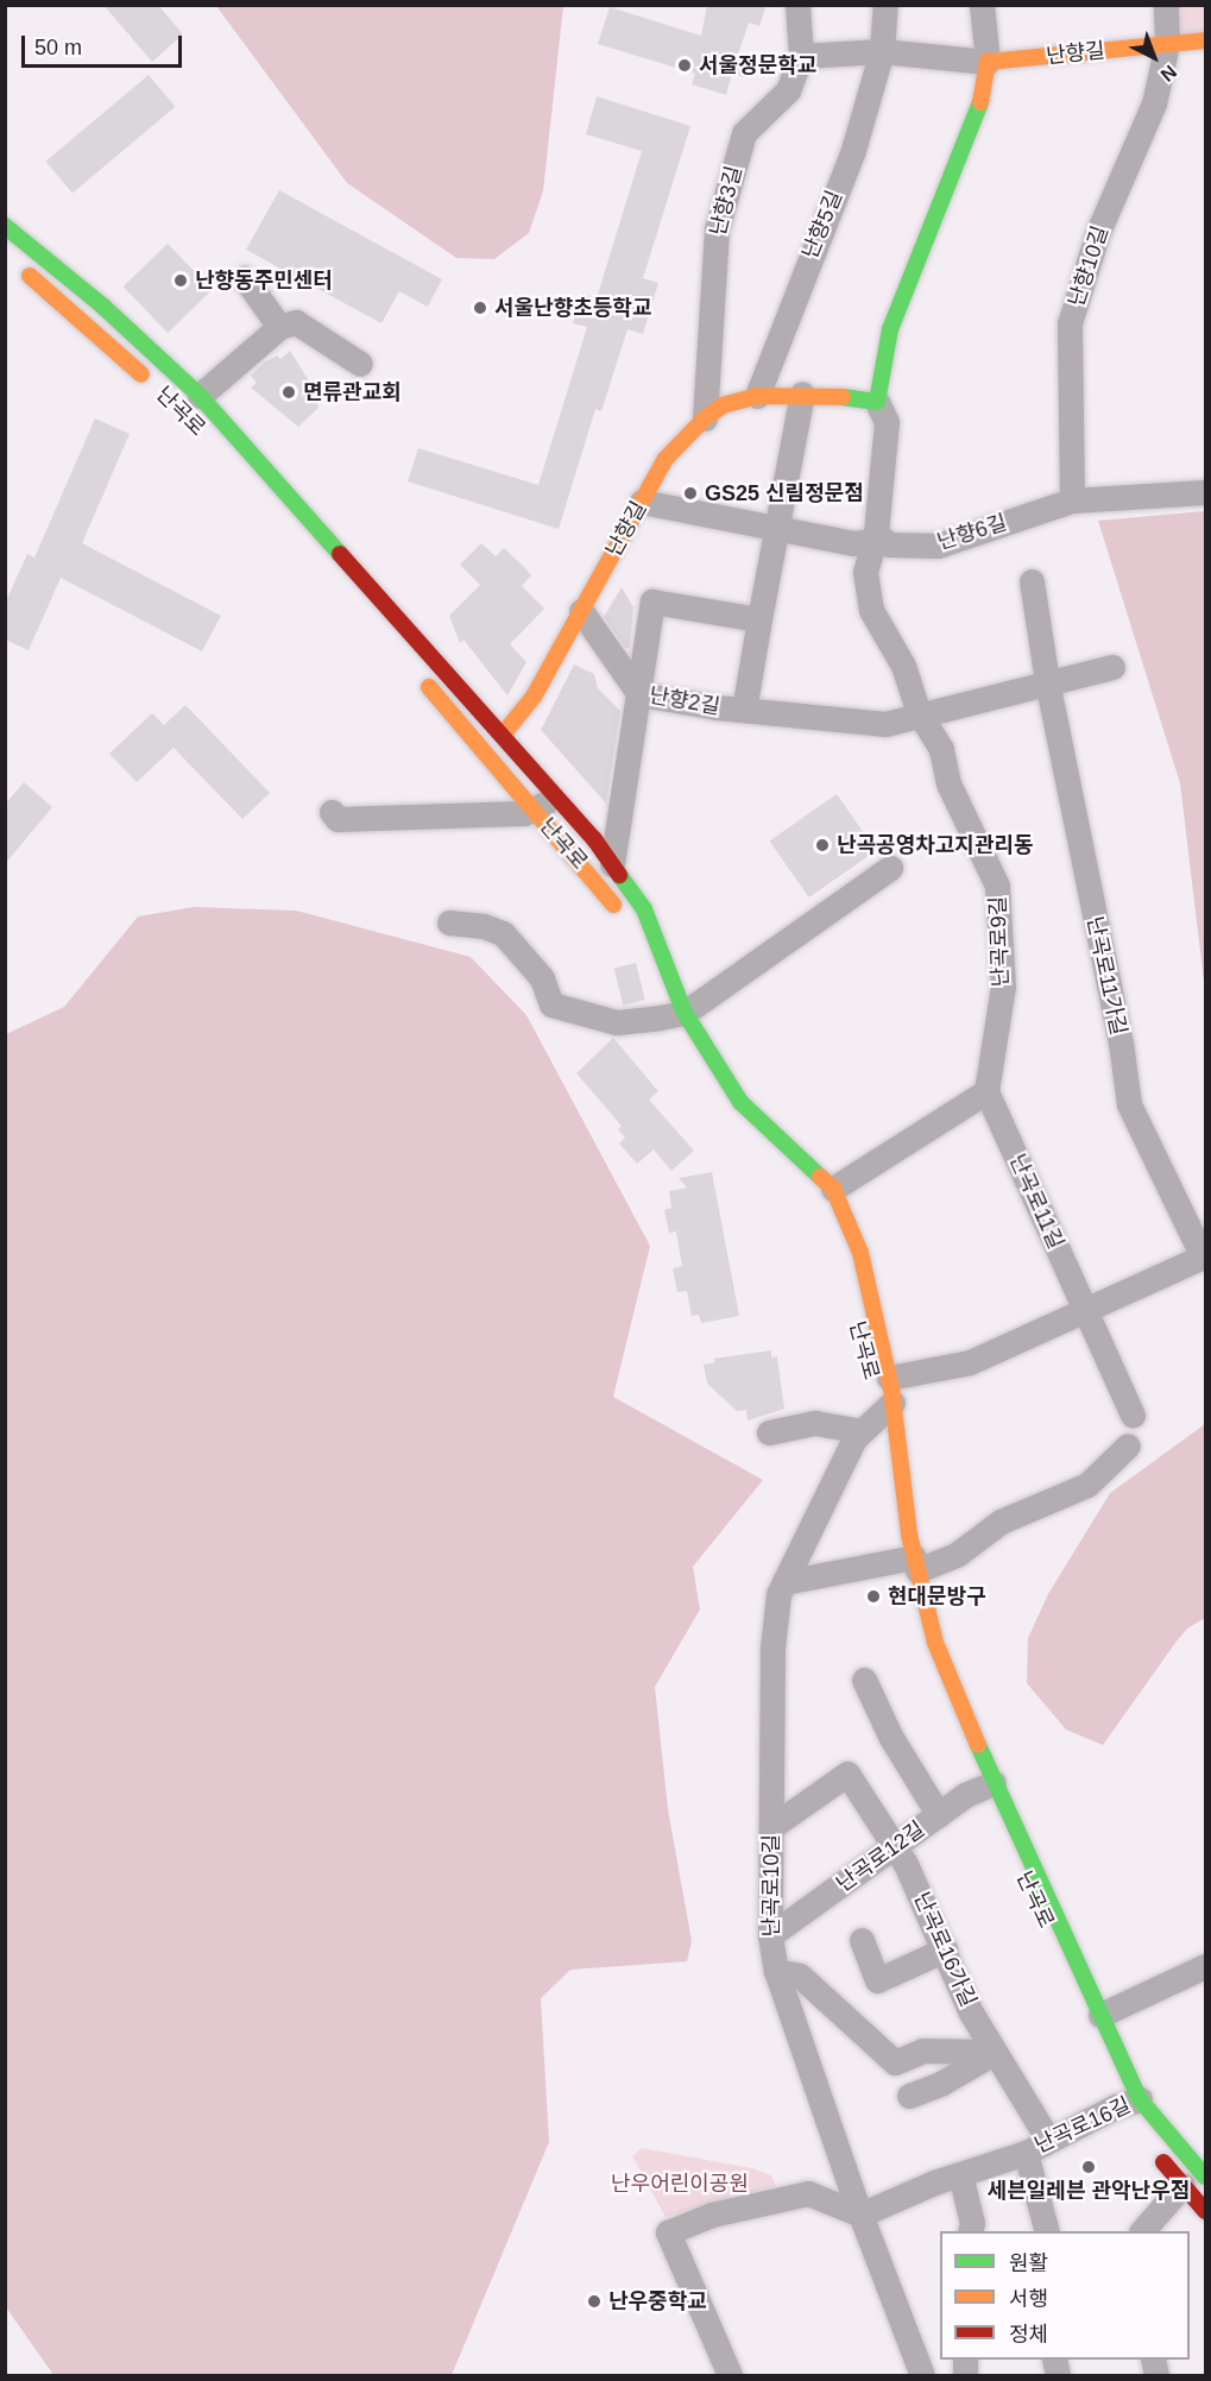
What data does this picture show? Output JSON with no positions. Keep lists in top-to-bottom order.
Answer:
{
  "streets": {
    "main road": ["난향길", "난곡로"],
    "street": [
      "난향3길",
      "난향5길",
      "난향10길",
      "난향6길",
      "난향2길",
      "난곡로9길",
      "난곡로11가길",
      "난곡로11길",
      "난곡로12길",
      "난곡로10길",
      "난곡로16가길",
      "난곡로16길"
    ]
  },
  "crossings": [
    ["난향길", "난향3길"],
    ["난향길", "난향5길"],
    ["난향길", "난향10길"],
    ["난향길", "난곡로"],
    ["난향길", "난향2길"],
    ["난향10길", "난향6길"],
    ["난곡로", "난곡로12길"],
    ["난곡로", "난곡로10길"],
    ["난곡로", "난곡로16길"],
    ["난향6길", "난곡로9길"],
    ["난향2길", "난곡로9길"],
    ["난곡로9길", "난곡로11길"],
    ["난곡로12길", "난곡로10길"],
    ["난곡로12길", "난곡로16가길"],
    ["난곡로10길", "난곡로16가길"],
    ["난곡로10길", "난곡로16길"],
    ["난곡로16가길", "난곡로16길"]
  ],
  "parks": ["난우어린이공원"],
  "places": [
    "서울정문학교",
    "난향동주민센터",
    "서울난향초등학교",
    "면류관교회",
    "GS25 신림정문점",
    "난곡공영차고지관리동",
    "현대문방구",
    "세븐일레븐 관악난우점",
    "난우중학교"
  ],
  "legend": ["원활", "서행", "정체"],
  "scale_bar": "50 m",
  "north": "bottom right"
}
